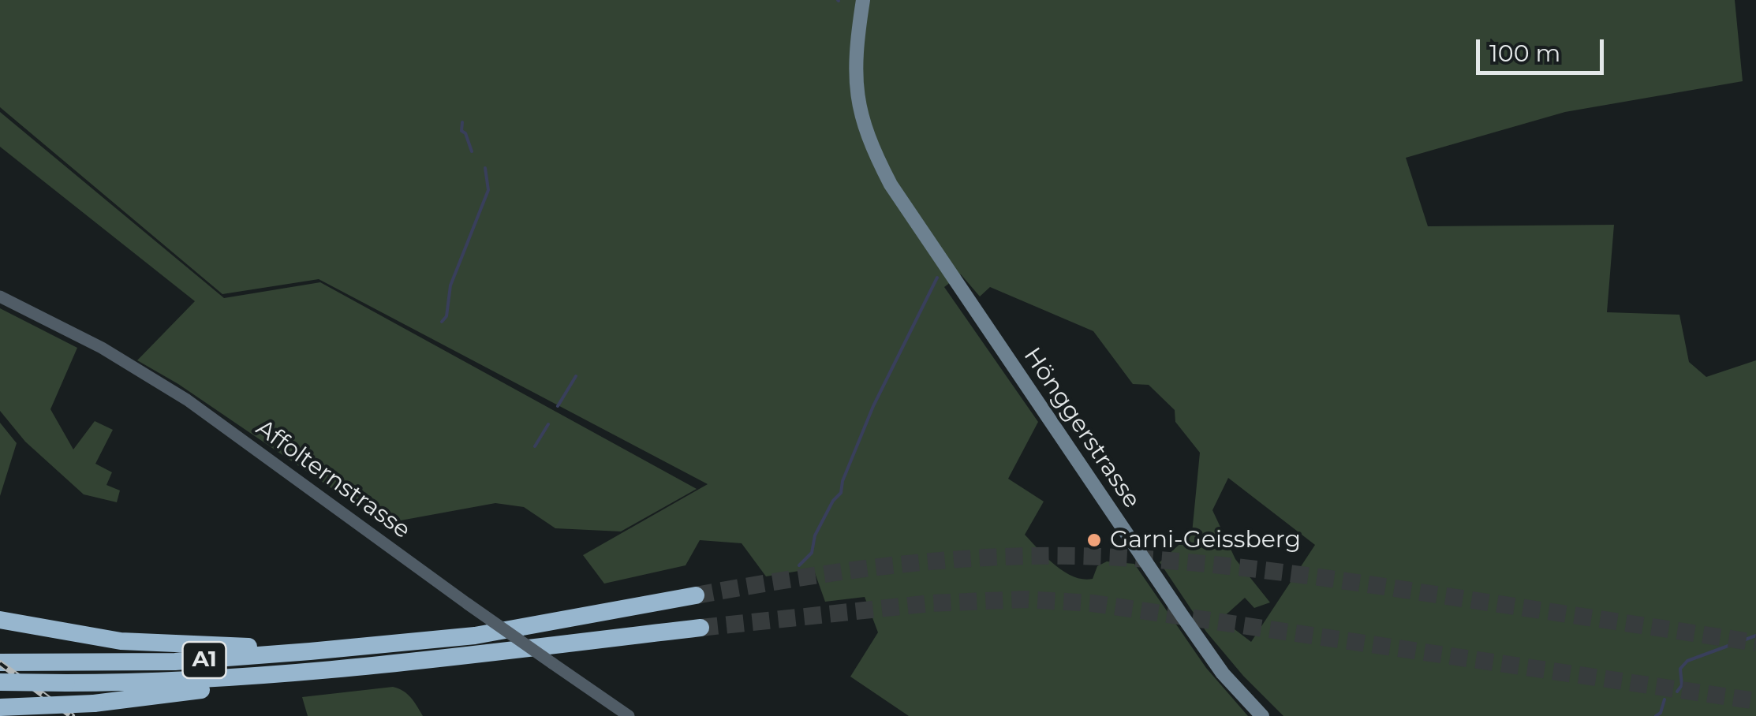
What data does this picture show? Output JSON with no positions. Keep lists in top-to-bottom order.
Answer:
{
  "streets": {
    "highway": ["A1"],
    "main road": ["Hönggerstrasse"],
    "street": ["Affolternstrasse"]
  },
  "places": ["Garni-Geissberg"],
  "scale_bar": "100 m"
}
